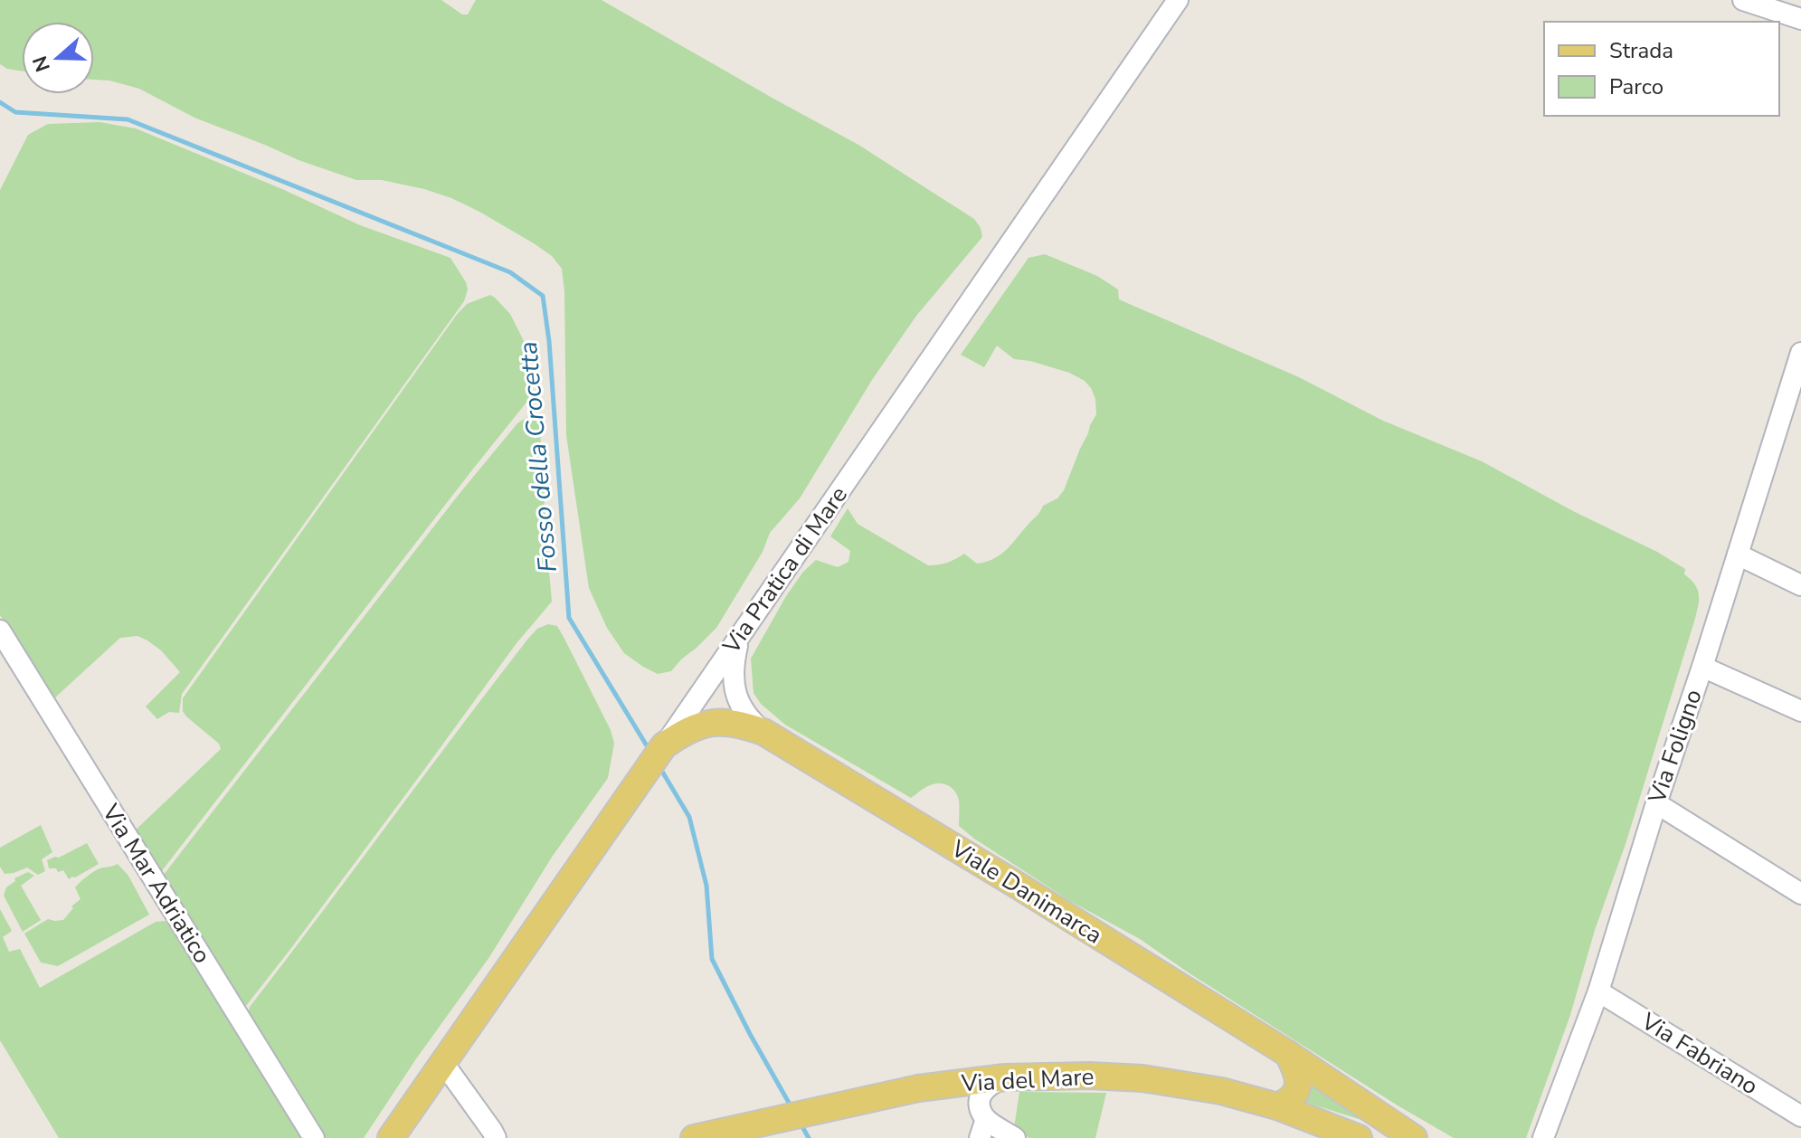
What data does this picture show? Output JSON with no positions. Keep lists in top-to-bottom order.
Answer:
{
  "streets": {
    "main road": ["Via Pratica di Mare", "Viale Danimarca", "Via del Mare"],
    "street": ["Via Foligno", "Via Mar Adriatico", "Via Fabriano"]
  },
  "crossings": [
    ["Via Pratica di Mare", "Viale Danimarca"],
    ["Via Foligno", "Via Fabriano"]
  ],
  "water": ["Fosso della Crocetta"],
  "legend": ["Strada", "Parco"],
  "north": "left"
}
